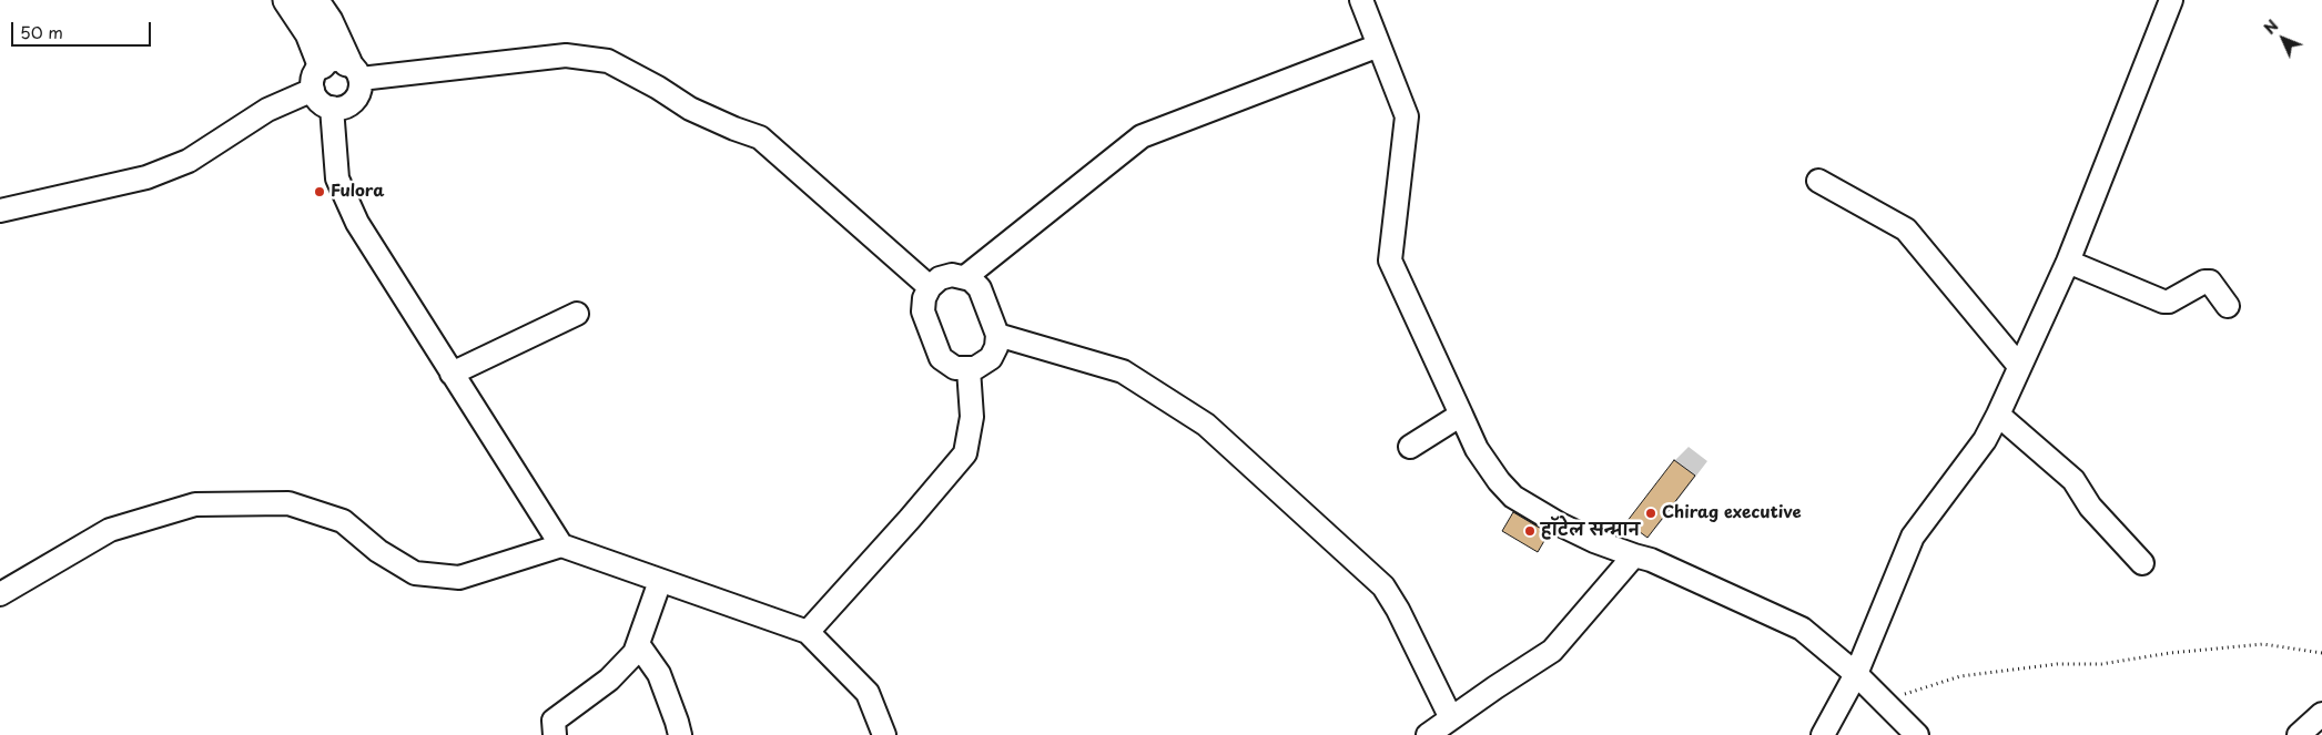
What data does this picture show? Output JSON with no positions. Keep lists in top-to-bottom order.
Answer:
{
  "places": ["Fulora", "Chirag executive", "हॉटेल सन्मान"],
  "scale_bar": "50 m",
  "north": "top left"
}
